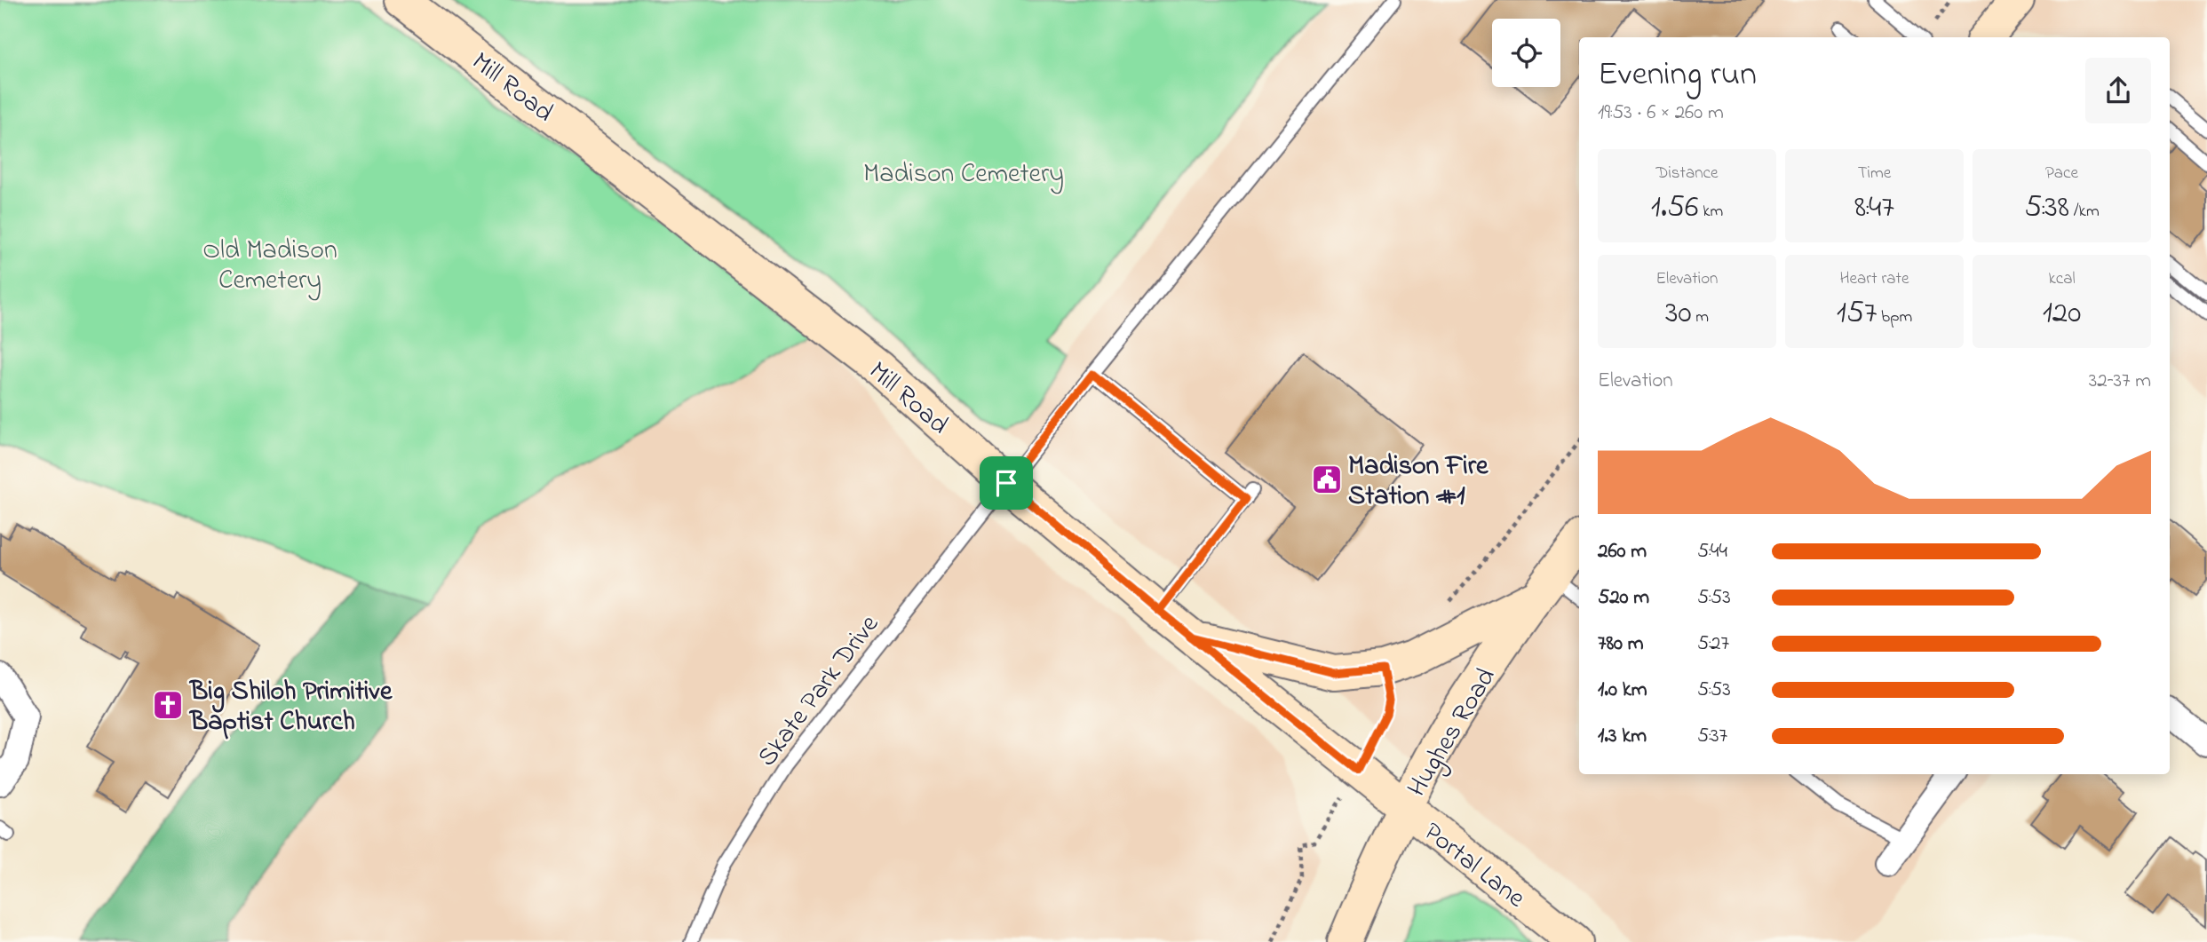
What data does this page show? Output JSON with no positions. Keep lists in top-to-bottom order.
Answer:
{
  "streets": {
    "street": ["Mill Road", "Hughes Road", "Portal Lane"],
    "lane": ["Skate Park Drive"]
  },
  "crossings": [
    ["Mill Road", "Skate Park Drive"],
    ["Mill Road", "Hughes Road"],
    ["Mill Road", "Portal Lane"],
    ["Hughes Road", "Portal Lane"]
  ],
  "parks": ["Madison Cemetery", "Old Madison Cemetery"],
  "places": {
    "public building": ["Madison Fire Station #1"],
    "church": ["Big Shiloh Primitive Baptist Church"]
  },
  "page": {
    "heading": ["Evening run", "19:53 · 6 × 260 m"],
    "stats": [
      ["Distance", "1.56 km"],
      ["Time", "8:47"],
      ["Pace", "5:38 /km"],
      ["Elevation", "30 m"],
      ["Heart rate", "157 bpm"],
      ["kcal", "120"]
    ],
    "chart": ["Elevation", "32–37 m"],
    "list": [
      {
        "name": "260 m",
        "note": "5:44"
      },
      {
        "name": "520 m",
        "note": "5:53"
      },
      {
        "name": "780 m",
        "note": "5:27"
      },
      {
        "name": "1.0 km",
        "note": "5:53"
      },
      {
        "name": "1.3 km",
        "note": "5:37"
      }
    ]
  }
}
